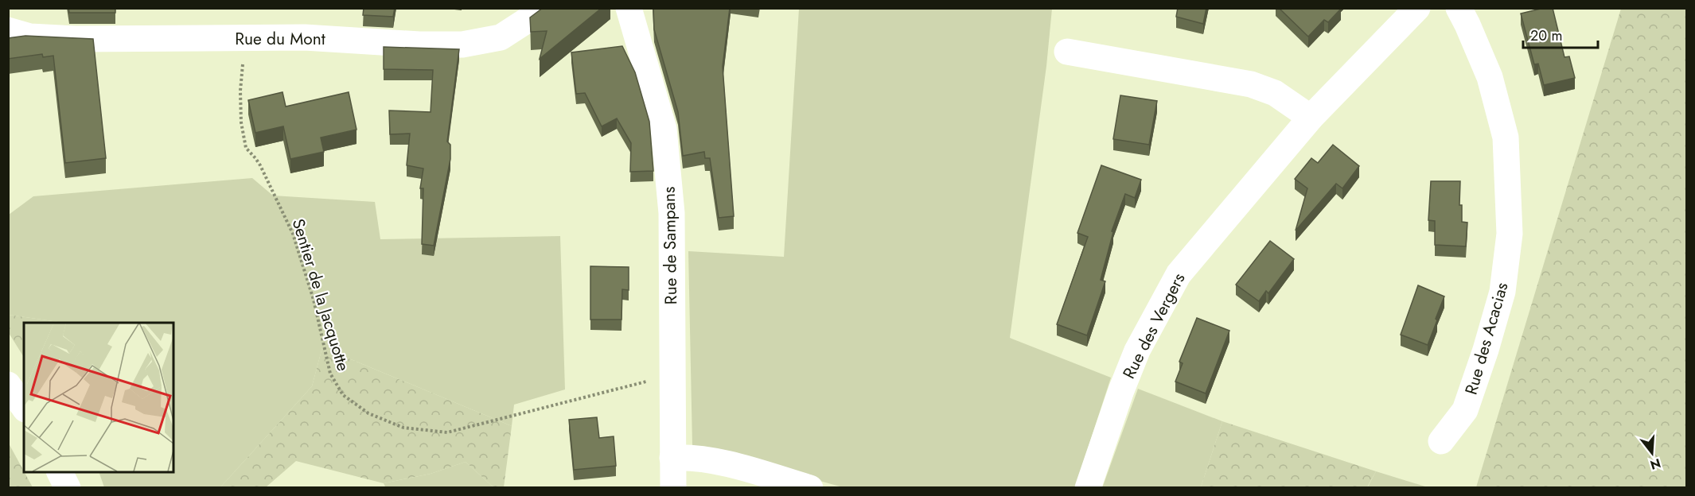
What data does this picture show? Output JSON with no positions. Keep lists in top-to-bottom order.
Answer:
{
  "streets": {
    "street": [
      "Rue du Mont",
      "Rue de Sampans",
      "Rue des Vergers",
      "Rue des Acacias"
    ],
    "path": ["Sentier de la Jacquotte"]
  },
  "crossings": [
    ["Rue du Mont", "Sentier de la Jacquotte"],
    ["Rue de Sampans", "Sentier de la Jacquotte"]
  ],
  "scale_bar": "20 m",
  "north": "bottom"
}
